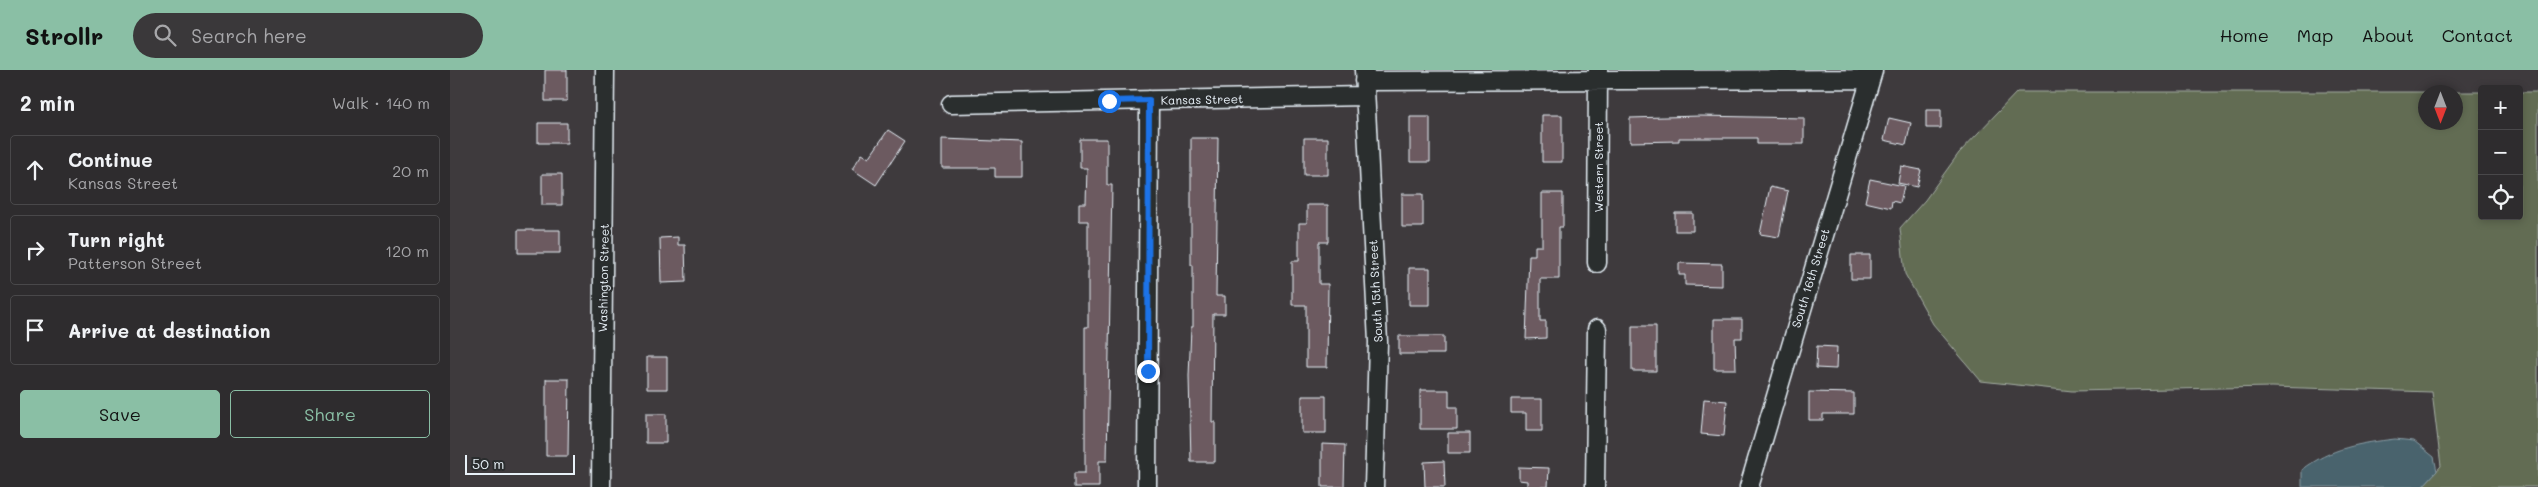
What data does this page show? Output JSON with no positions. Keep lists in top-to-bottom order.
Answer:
{
  "streets": {
    "street": [
      "Kansas Street",
      "Western Street",
      "Washington Street",
      "South 16th Street",
      "South 15th Street"
    ]
  },
  "crossings": [
    ["Kansas Street", "Western Street"],
    ["Kansas Street", "South 16th Street"],
    ["Kansas Street", "South 15th Street"]
  ],
  "scale_bar": "50 m",
  "north": "bottom",
  "page": {
    "header": "Strollr",
    "search": "Search here",
    "nav": [
      "Home",
      "Map",
      "About",
      "Contact"
    ],
    "heading": ["2 min", "Walk · 140 m"],
    "map_buttons": ["+", "−"],
    "list": [
      ["Continue", "Kansas Street", "20 m"],
      ["Turn right", "Patterson Street", "120 m"],
      "Arrive at destination"
    ],
    "buttons": ["Save", "Share"],
    "scale": "50 m"
  }
}
